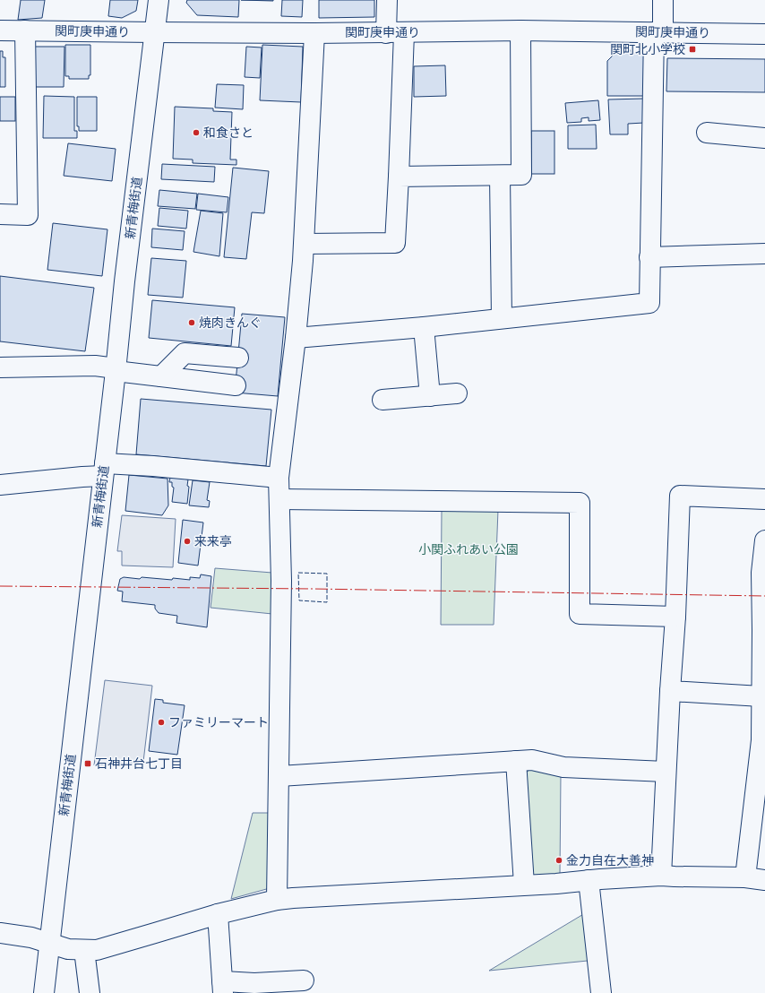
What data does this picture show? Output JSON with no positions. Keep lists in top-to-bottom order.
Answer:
{
  "streets": {
    "street": ["関町庚申通り", "新青梅街道"]
  },
  "crossings": [
    ["関町庚申通り", "新青梅街道"]
  ],
  "parks": ["小関ふれあい公園"],
  "places": {
    "transit": ["関町北小学校", "石神井台七丁目"],
    "other": [
      "和食さと",
      "焼肉きんぐ",
      "来来亭",
      "ファミリーマート",
      "金力自在大善神"
    ]
  }
}
